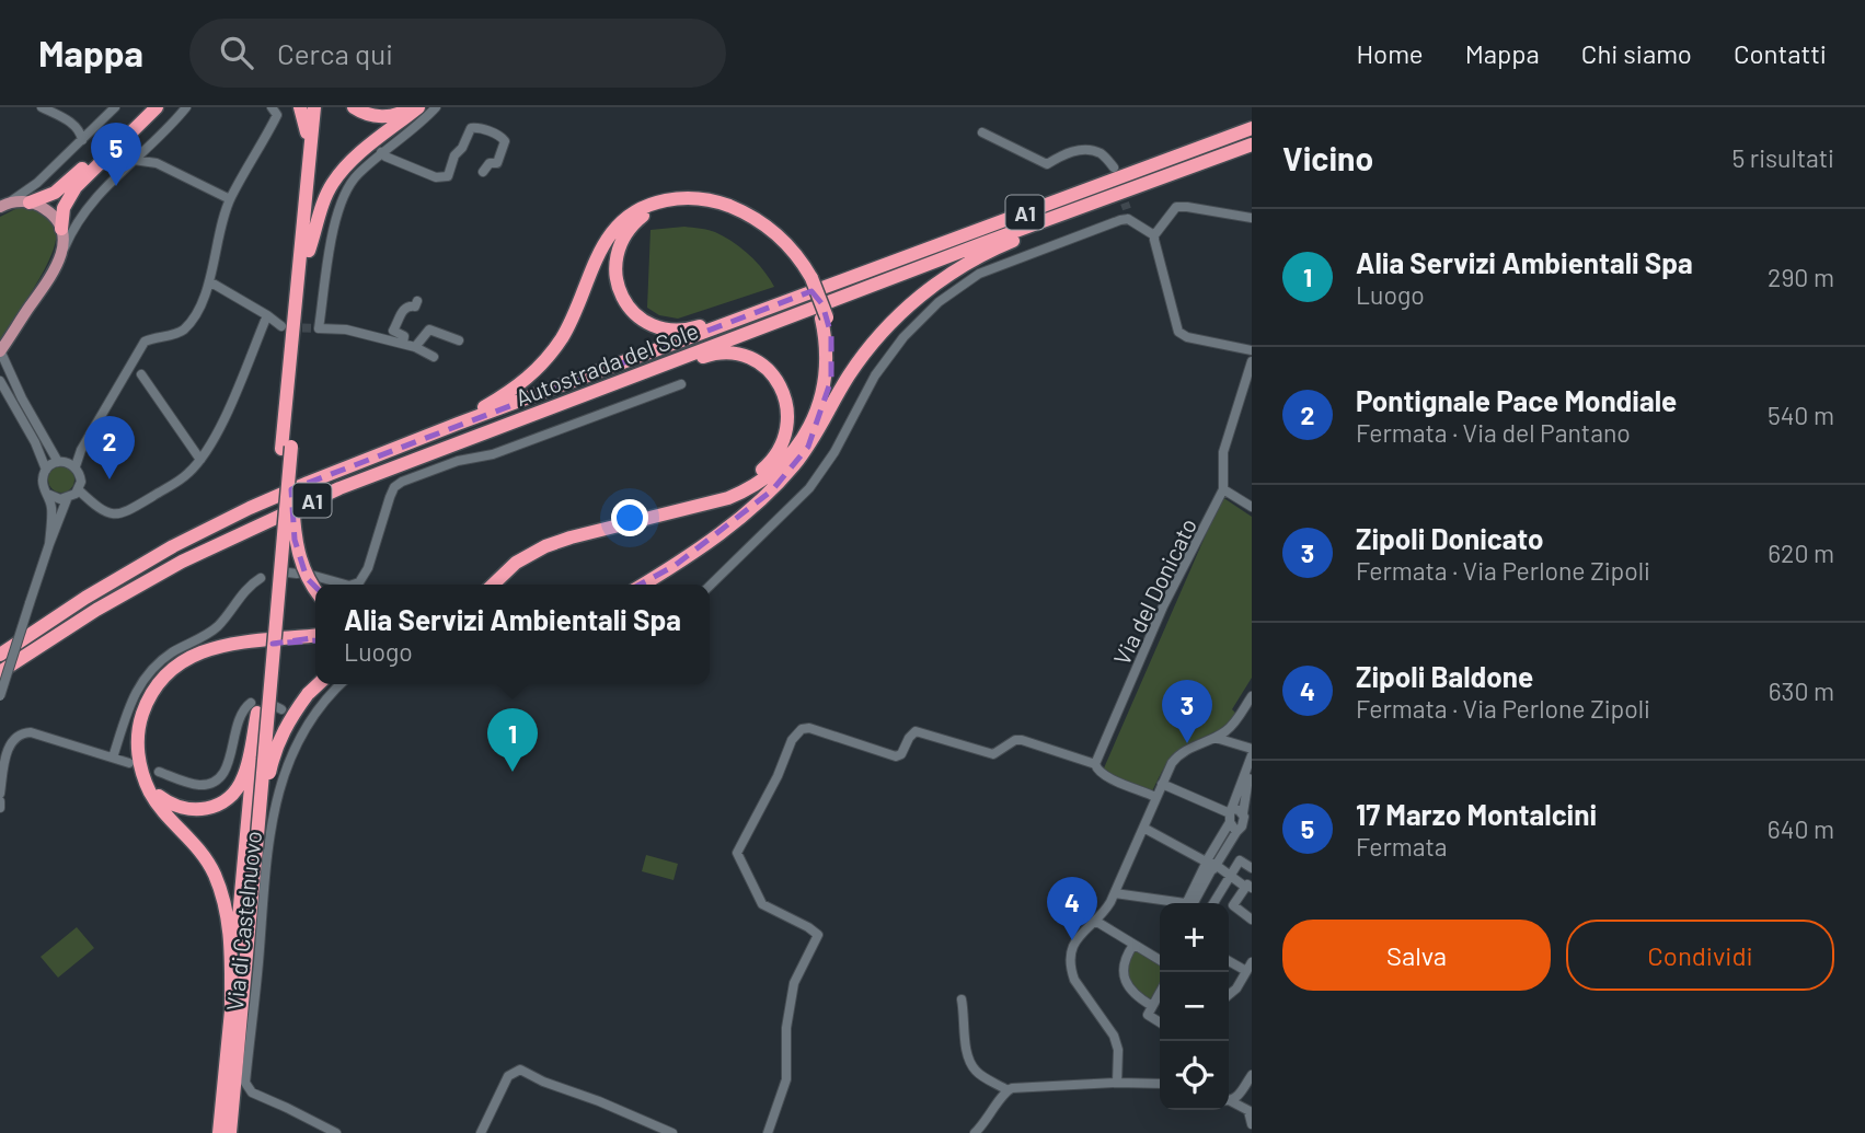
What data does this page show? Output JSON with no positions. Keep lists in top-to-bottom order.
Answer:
{
  "streets": {
    "highway": ["A1", "Autostrada del Sole"],
    "street": ["Via del Donicato", "Via di Castelnuovo"]
  },
  "page": {
    "header": "Mappa",
    "search": "Cerca qui",
    "nav": [
      "Home",
      "Mappa",
      "Chi siamo",
      "Contatti"
    ],
    "heading": ["Vicino", "5 risultati"],
    "pins": [
      "5",
      "2",
      "3",
      "1",
      "4"
    ],
    "list": [
      {
        "mark": "1",
        "name": "Alia Servizi Ambientali Spa",
        "note": "Luogo",
        "value": "290 m"
      },
      {
        "mark": "2",
        "name": "Pontignale Pace Mondiale",
        "note": "Fermata · Via del Pantano",
        "value": "540 m"
      },
      {
        "mark": "3",
        "name": "Zipoli Donicato",
        "note": "Fermata · Via Perlone Zipoli",
        "value": "620 m"
      },
      {
        "mark": "4",
        "name": "Zipoli Baldone",
        "note": "Fermata · Via Perlone Zipoli",
        "value": "630 m"
      },
      {
        "mark": "5",
        "name": "17 Marzo Montalcini",
        "note": "Fermata",
        "value": "640 m"
      }
    ],
    "popup": ["Alia Servizi Ambientali Spa", "Luogo"],
    "buttons": ["Salva", "Condividi"],
    "map_buttons": ["+", "−"]
  }
}
